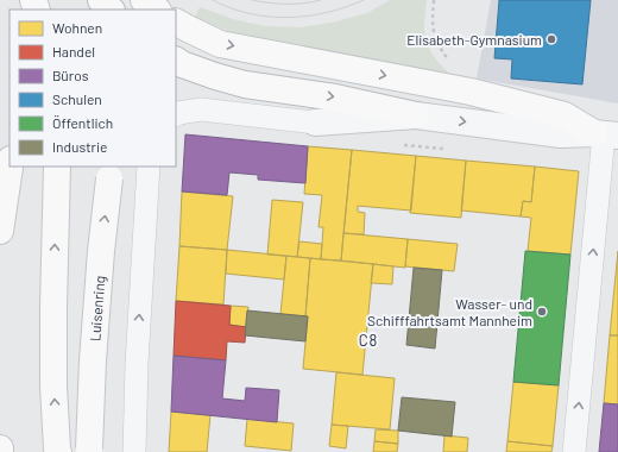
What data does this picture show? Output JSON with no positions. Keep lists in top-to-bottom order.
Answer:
{
  "streets": {
    "main road": ["Luisenring"]
  },
  "districts": ["C8"],
  "places": ["Elisabeth-Gymnasium", "Wasser- und Schifffahrtsamt Mannheim"],
  "legend": [
    "Wohnen",
    "Handel",
    "Büros",
    "Schulen",
    "Öffentlich",
    "Industrie"
  ]
}
